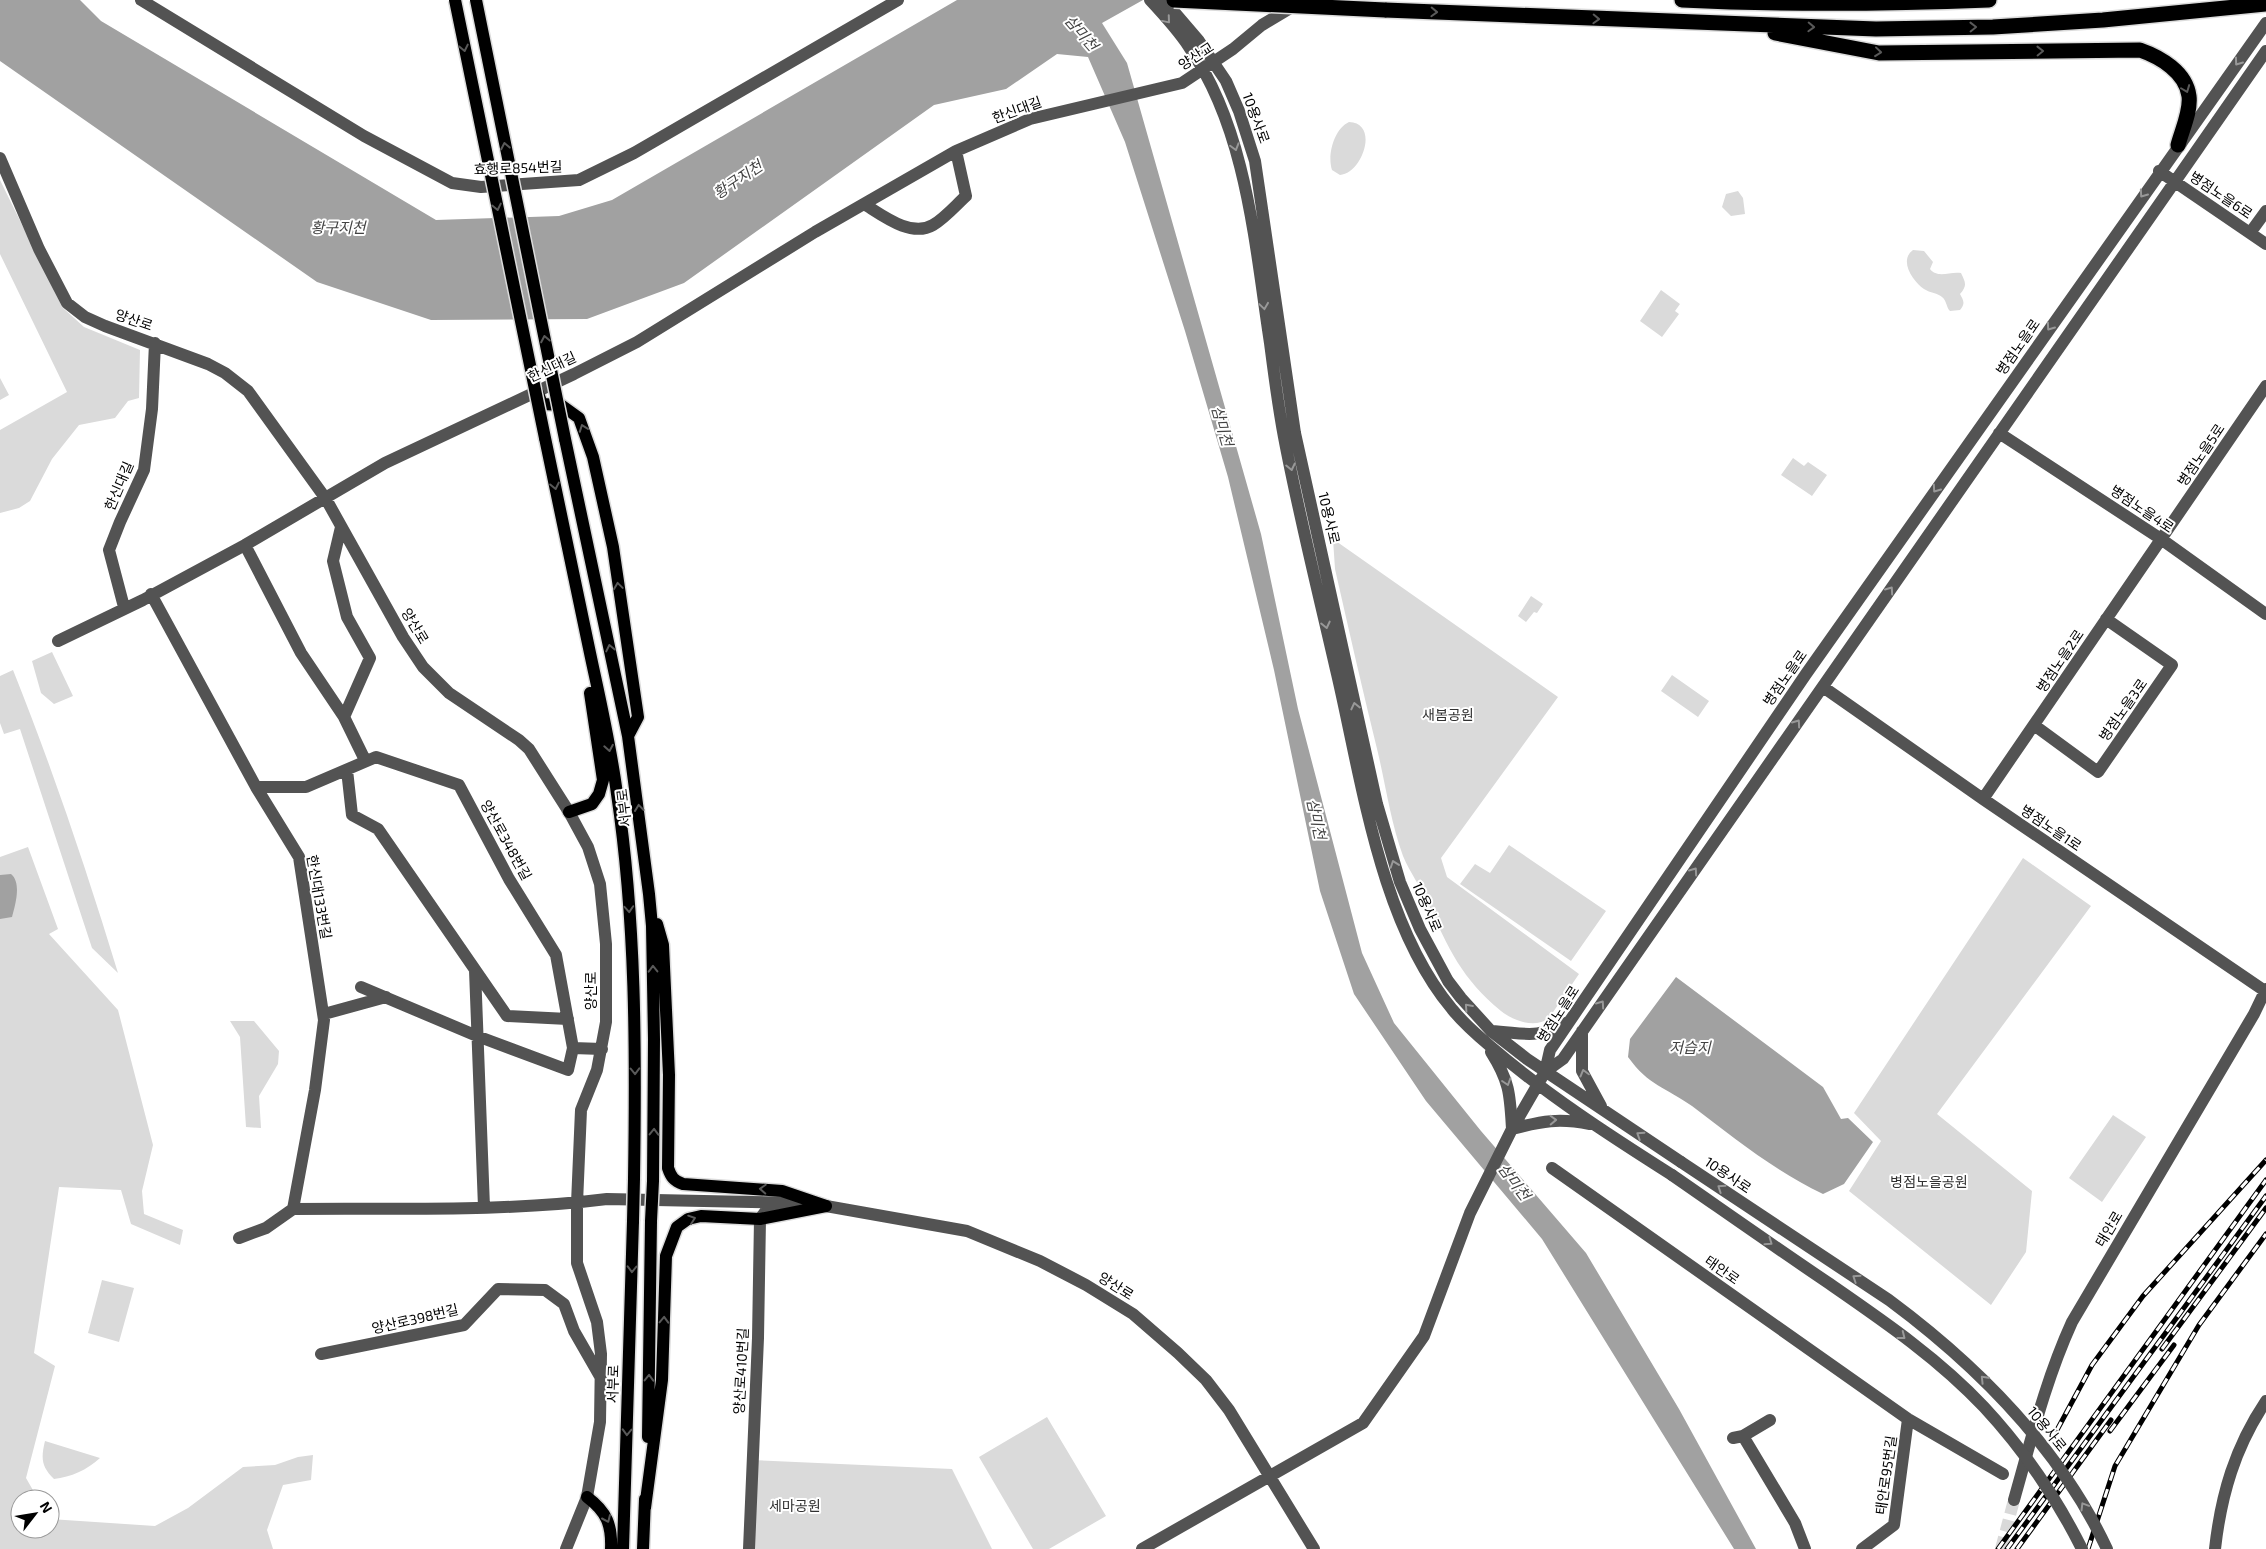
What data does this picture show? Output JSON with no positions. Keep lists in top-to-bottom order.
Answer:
{
  "streets": {
    "main road": ["서부로"],
    "street": [
      "양산교",
      "한신대길",
      "10용사로",
      "효행로854번길",
      "병점노을6로",
      "양산로",
      "병점노을로",
      "병점노을5로",
      "병점노을4로",
      "병점노을2로",
      "병점노을3로",
      "병점노을1로",
      "양산로348번길",
      "한신대133번길",
      "태안로",
      "양산로398번길",
      "양산로410번길",
      "태안로95번길"
    ]
  },
  "crossings": [
    ["양산교", "한신대길"],
    ["양산교", "10용사로"],
    ["한신대길", "양산로"],
    ["한신대길", "한신대133번길"],
    ["10용사로", "병점노을로"],
    ["병점노을6로", "병점노을로"],
    ["병점노을로", "병점노을4로"],
    ["병점노을로", "병점노을1로"],
    ["병점노을5로", "병점노을4로"],
    ["병점노을5로", "병점노을2로"],
    ["병점노을4로", "병점노을2로"],
    ["병점노을2로", "병점노을3로"],
    ["병점노을2로", "병점노을1로"],
    ["병점노을1로", "태안로"],
    ["태안로", "태안로95번길"]
  ],
  "water": ["삼미천", "황구지천", "저습지"],
  "parks": ["새봄공원", "병점노을공원", "세마공원"],
  "north": "top right"
}
